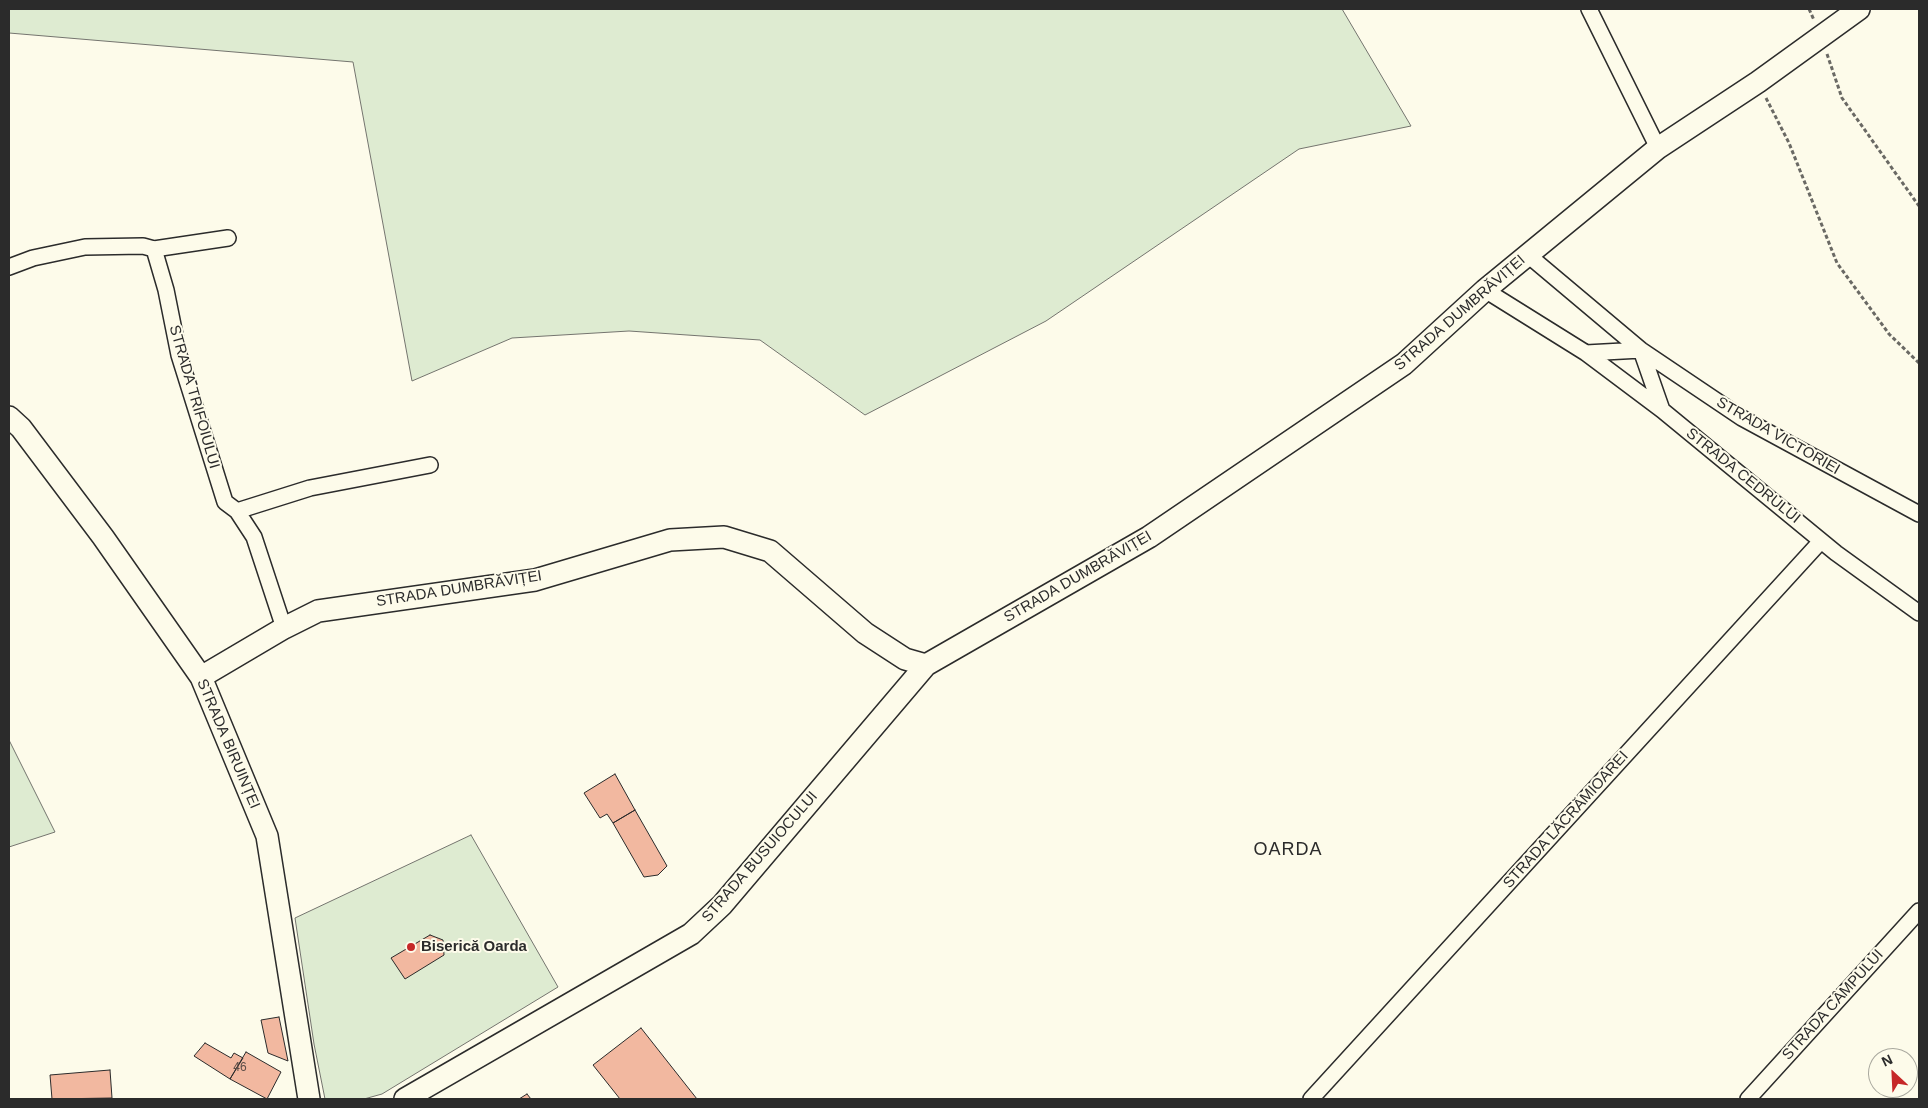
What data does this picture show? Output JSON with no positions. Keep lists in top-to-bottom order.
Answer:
{
  "streets": {
    "main road": ["STRADA DUMBRĂVIȚEI", "STRADA BIRUINȚEI", "STRADA BUSUIOCULUI"],
    "street": [
      "STRADA TRIFOIULUI",
      "STRADA VICTORIEI",
      "STRADA CEDRULUI",
      "STRADA LĂCRĂMIOAREI",
      "STRADA CÂMPULUI"
    ]
  },
  "crossings": [
    ["STRADA DUMBRĂVIȚEI", "STRADA TRIFOIULUI"],
    ["STRADA DUMBRĂVIȚEI", "STRADA VICTORIEI"],
    ["STRADA DUMBRĂVIȚEI", "STRADA CEDRULUI"],
    ["STRADA DUMBRĂVIȚEI", "STRADA BIRUINȚEI"],
    ["STRADA DUMBRĂVIȚEI", "STRADA BUSUIOCULUI"],
    ["STRADA CEDRULUI", "STRADA LĂCRĂMIOAREI"]
  ],
  "districts": ["OARDA"],
  "places": ["Biserică Oarda"],
  "house_numbers": ["46"],
  "north": "top left"
}
